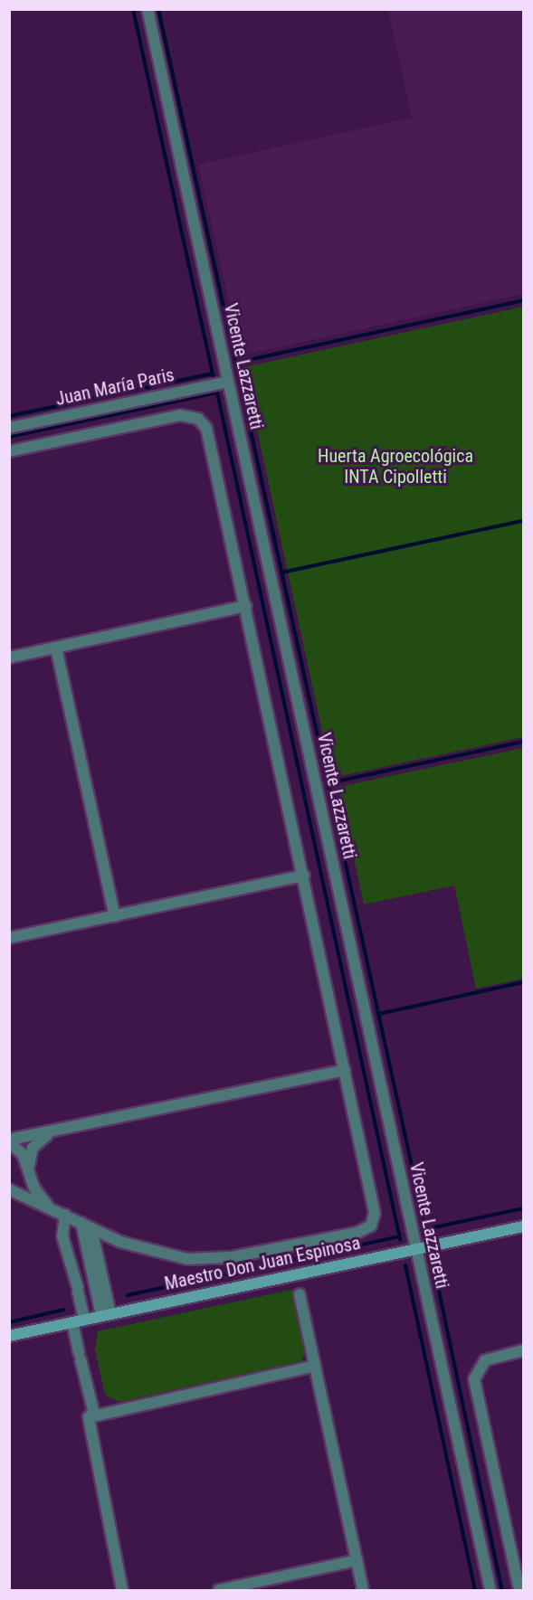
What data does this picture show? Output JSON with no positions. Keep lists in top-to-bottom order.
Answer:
{
  "streets": {
    "main road": ["Maestro Don Juan Espinosa"],
    "street": ["Vicente Lazzaretti", "Juan María Paris"]
  },
  "crossings": [
    ["Vicente Lazzaretti", "Juan María Paris"],
    ["Vicente Lazzaretti", "Maestro Don Juan Espinosa"]
  ],
  "parks": ["Huerta Agroecológica INTA Cipolletti"]
}
